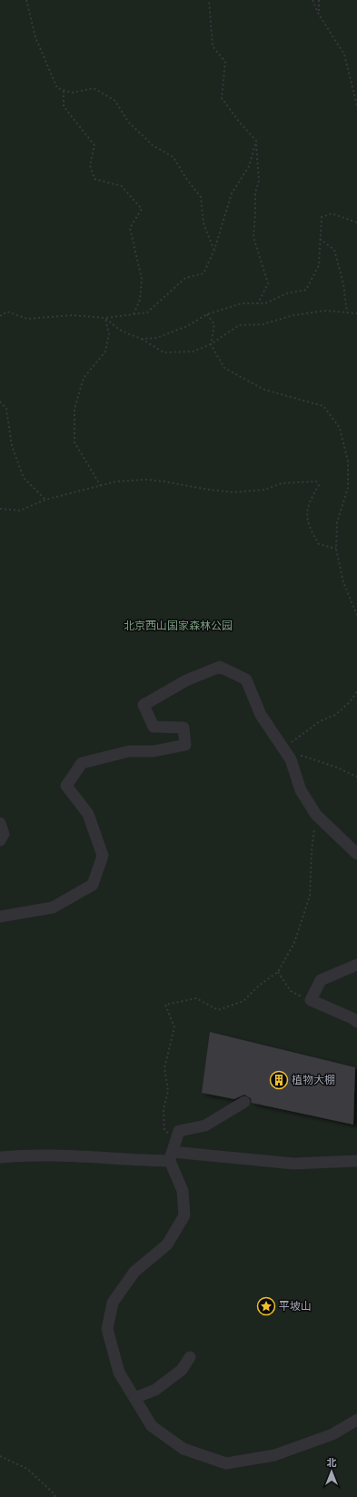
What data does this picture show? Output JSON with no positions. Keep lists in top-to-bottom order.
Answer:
{
  "parks": ["北京西山国家森林公园"],
  "places": {
    "building": ["植物大棚"],
    "place": ["平坡山"]
  },
  "north": "top"
}
